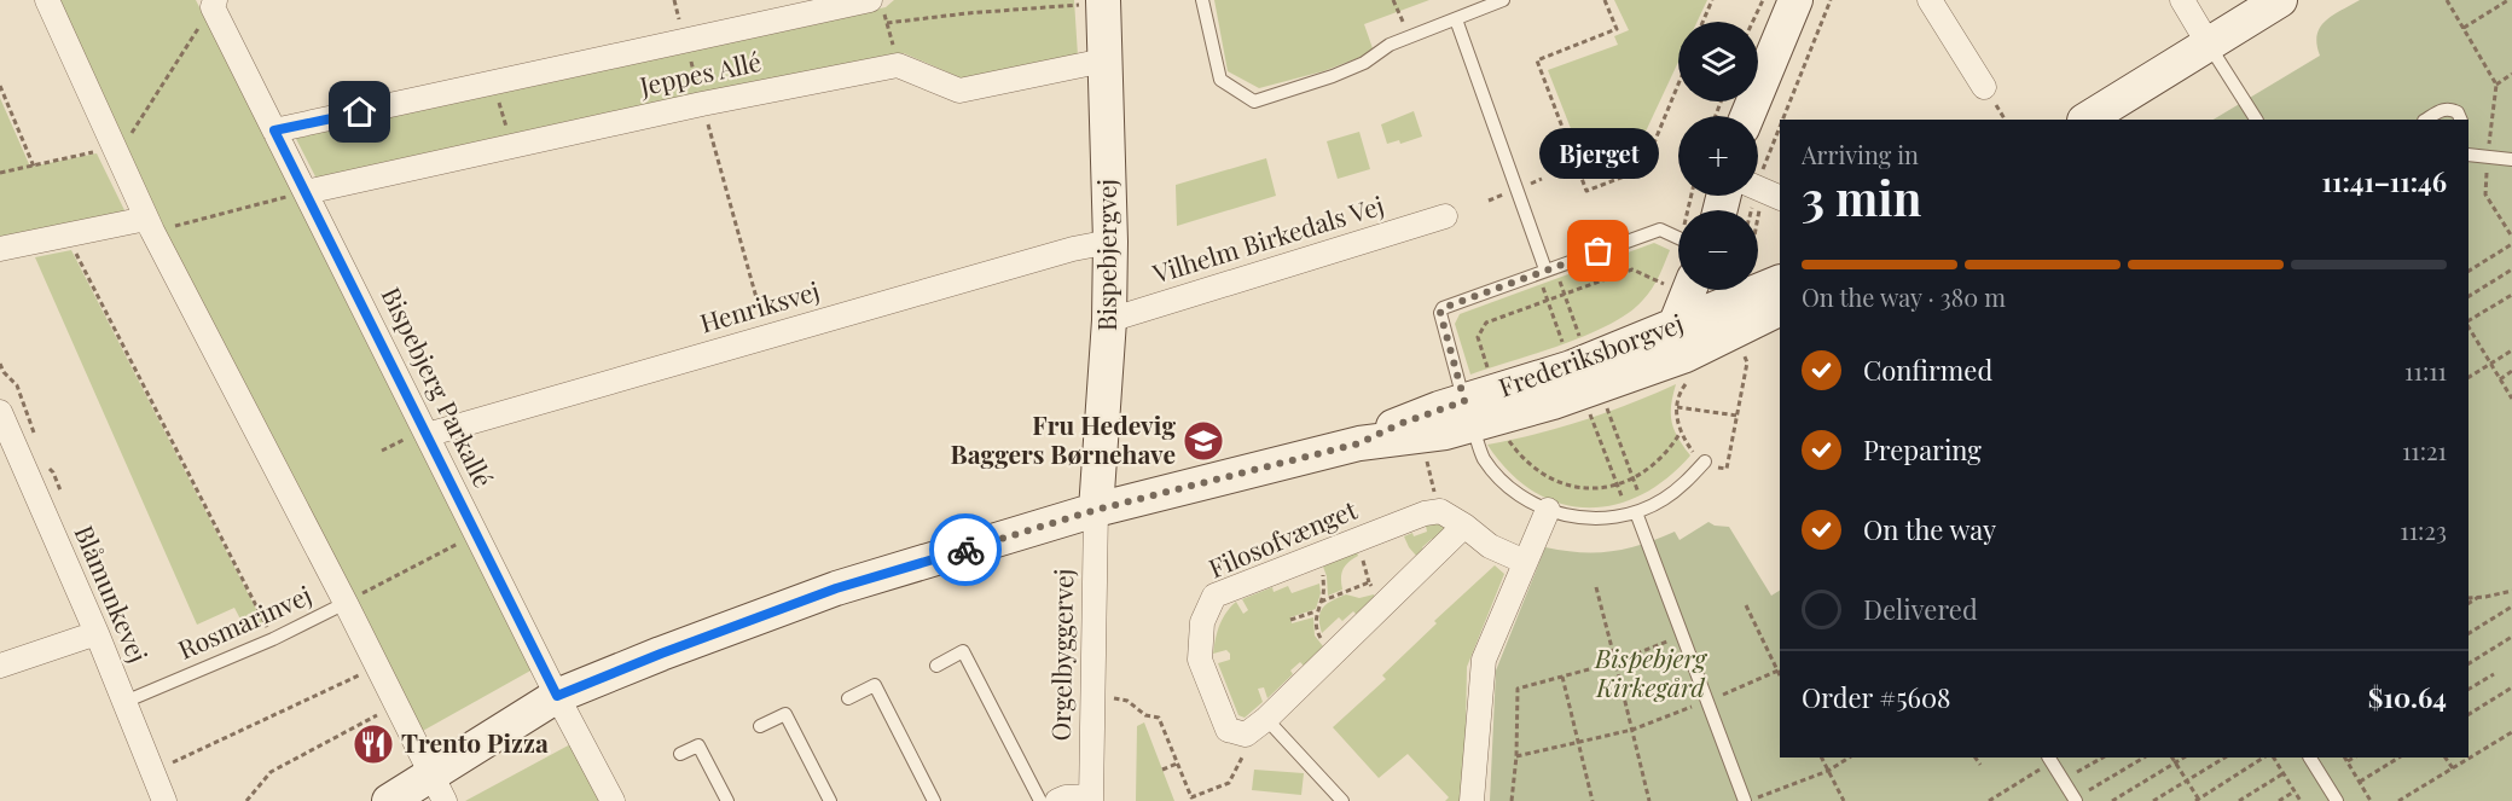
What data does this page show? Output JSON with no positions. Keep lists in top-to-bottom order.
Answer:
{
  "streets": {
    "street": [
      "Jeppes Allé",
      "Vilhelm Birkedals Vej",
      "Bispebjergvej",
      "Henriksvej",
      "Frederiksborgvej",
      "Bispebjerg Parkallé",
      "Filosofvænget",
      "Blåmunkevej",
      "Orgelbyggervej"
    ],
    "lane": ["Rosmarinvej"]
  },
  "crossings": [
    ["Jeppes Allé", "Bispebjerg Parkallé"],
    ["Vilhelm Birkedals Vej", "Bispebjergvej"],
    ["Bispebjergvej", "Henriksvej"],
    ["Bispebjergvej", "Frederiksborgvej"],
    ["Bispebjergvej", "Orgelbyggervej"],
    ["Henriksvej", "Bispebjerg Parkallé"],
    ["Frederiksborgvej", "Bispebjerg Parkallé"],
    ["Frederiksborgvej", "Orgelbyggervej"],
    ["Blåmunkevej", "Rosmarinvej"]
  ],
  "parks": ["Bispebjerg Kirkegård"],
  "places": {
    "other": ["Bjerget"],
    "school or university": ["Fru Hedevig Baggers Børnehave"],
    "restaurant": ["Trento Pizza"]
  },
  "page": {
    "map_buttons": ["+", "−"],
    "heading": ["3 min", "Arriving in", "11:41–11:46"],
    "panel": ["Order #5608", "$10.64"],
    "bubble": "Bjerget",
    "bar": "On the way · 380 m",
    "list": [
      ["Confirmed", "11:11"],
      ["Preparing", "11:21"],
      ["On the way", "11:23"],
      "Delivered"
    ]
  }
}
